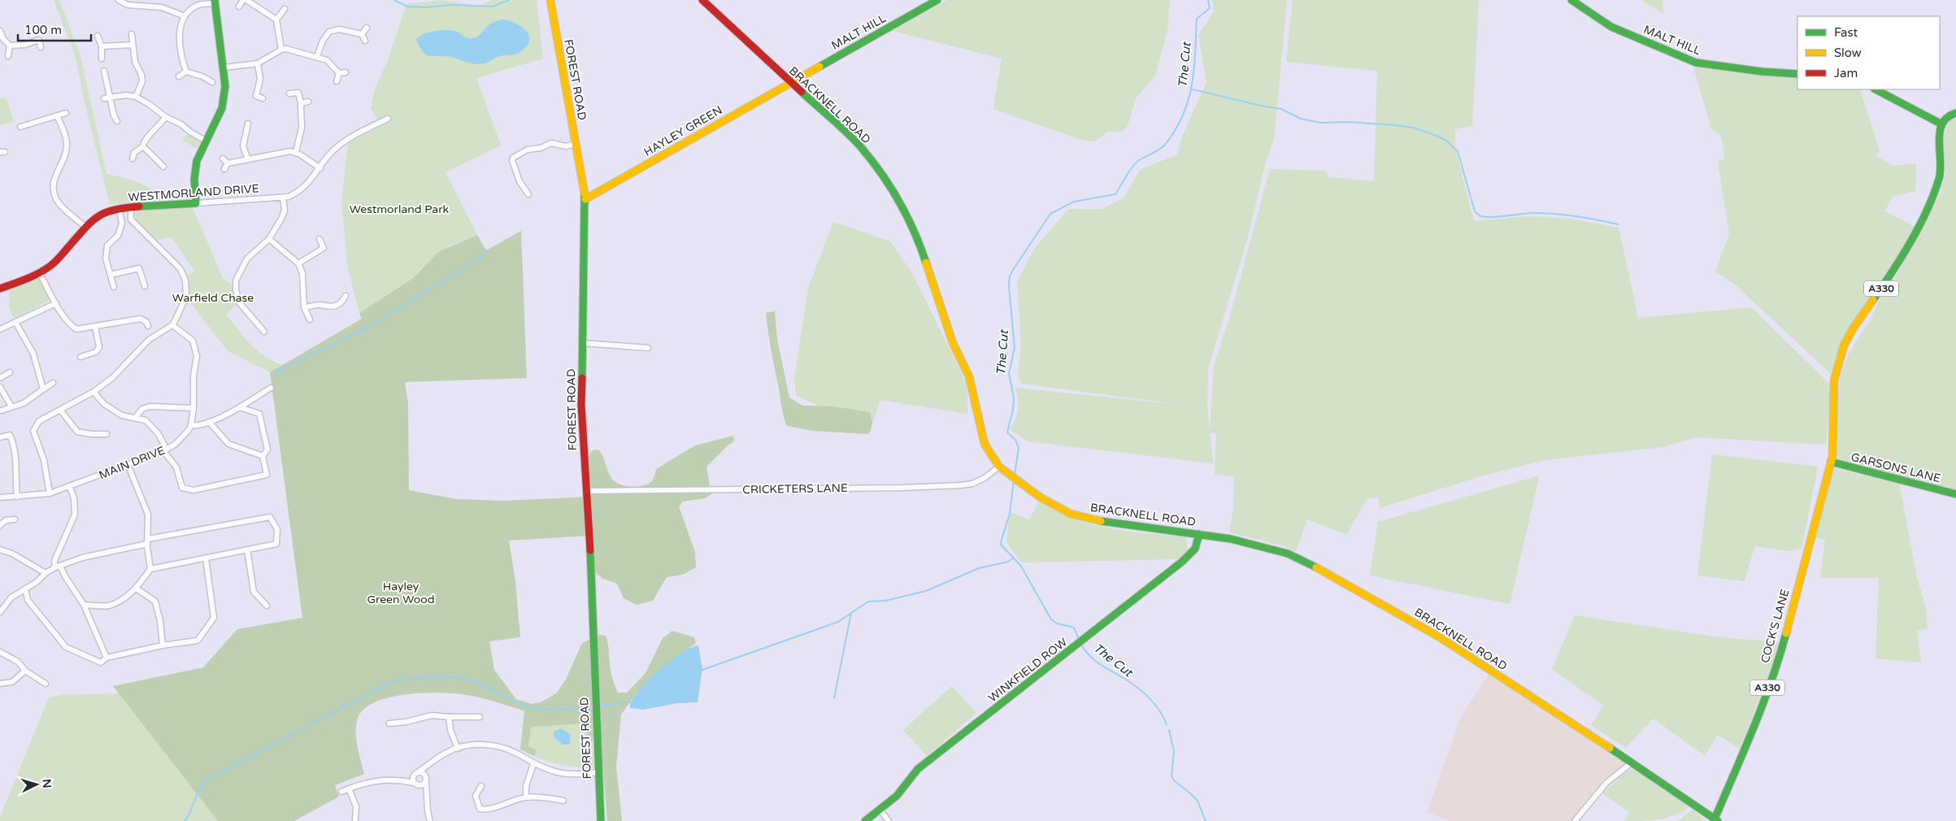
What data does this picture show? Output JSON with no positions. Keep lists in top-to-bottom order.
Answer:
{
  "streets": {
    "main road": [
      "MALT HILL",
      "FOREST ROAD",
      "BRACKNELL ROAD",
      "HAYLEY GREEN",
      "WESTMORLAND DRIVE",
      "A330",
      "GARSONS LANE",
      "COCK'S LANE",
      "WINKFIELD ROW"
    ],
    "street": ["MAIN DRIVE", "CRICKETERS LANE"]
  },
  "crossings": [
    ["MALT HILL", "BRACKNELL ROAD"],
    ["MALT HILL", "HAYLEY GREEN"],
    ["FOREST ROAD", "HAYLEY GREEN"],
    ["FOREST ROAD", "CRICKETERS LANE"],
    ["BRACKNELL ROAD", "HAYLEY GREEN"],
    ["BRACKNELL ROAD", "CRICKETERS LANE"],
    ["BRACKNELL ROAD", "COCK'S LANE"],
    ["BRACKNELL ROAD", "WINKFIELD ROW"],
    ["A330", "GARSONS LANE"],
    ["A330", "COCK'S LANE"],
    ["GARSONS LANE", "COCK'S LANE"]
  ],
  "water": ["The Cut"],
  "parks": ["Westmorland Park", "Warfield Chase", "Hayley Green Wood"],
  "legend": ["Fast", "Slow", "Jam"],
  "scale_bar": "100 m",
  "north": "right"
}
